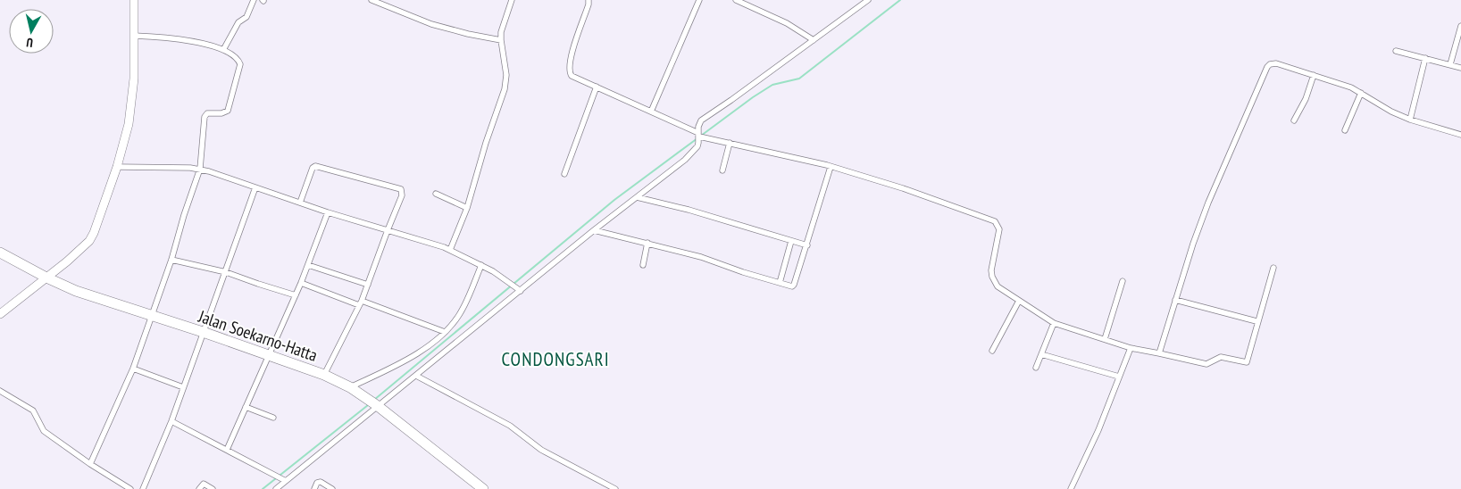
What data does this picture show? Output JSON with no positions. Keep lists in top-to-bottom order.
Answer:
{
  "streets": {
    "highway": ["Jalan Soekarno-Hatta"]
  },
  "districts": ["CONDONGSARI"],
  "north": "bottom"
}
